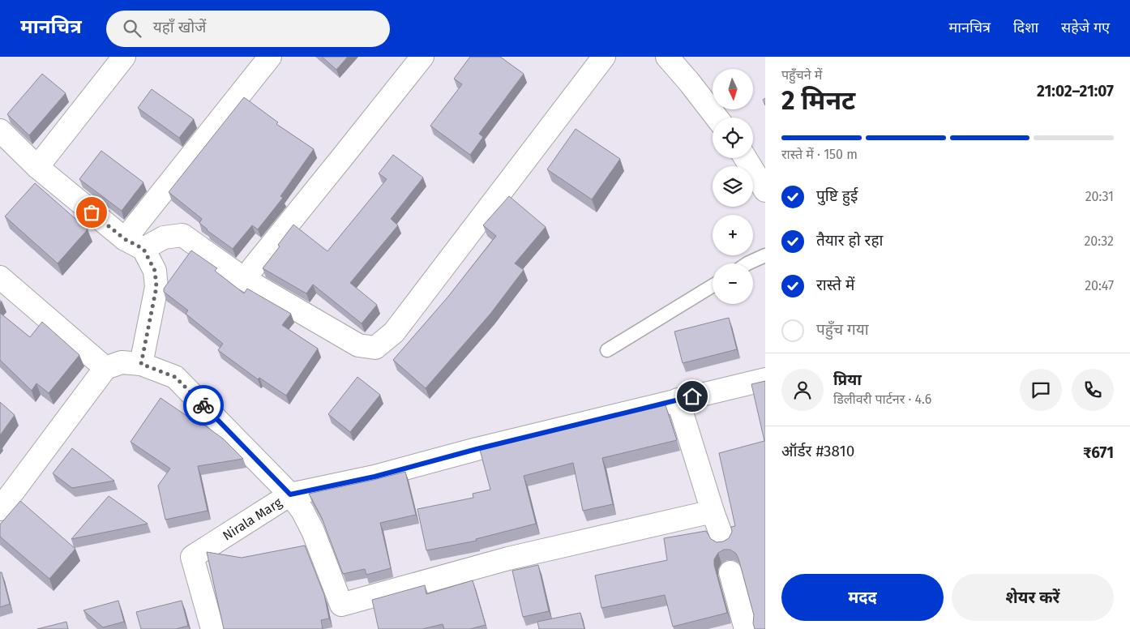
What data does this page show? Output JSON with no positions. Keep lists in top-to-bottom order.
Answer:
{
  "streets": {
    "street": ["Nirala Marg"]
  },
  "north": "bottom",
  "page": {
    "header": "मानचित्र",
    "search": "यहाँ खोजें",
    "nav": ["मानचित्र", "दिशा", "सहेजे गए"],
    "heading": ["2 मिनट", "पहुँचने में", "21:02–21:07"],
    "panel": [
      "प्रिया",
      "डिलीवरी पार्टनर · 4.6",
      "ऑर्डर #3810",
      "₹671"
    ],
    "map_buttons": ["+", "−"],
    "bar": "रास्ते में · 150 m",
    "list": [
      ["पुष्टि हुई", "20:31"],
      ["तैयार हो रहा", "20:32"],
      ["रास्ते में", "20:47"],
      "पहुँच गया"
    ],
    "buttons": ["मदद", "शेयर करें"]
  }
}
